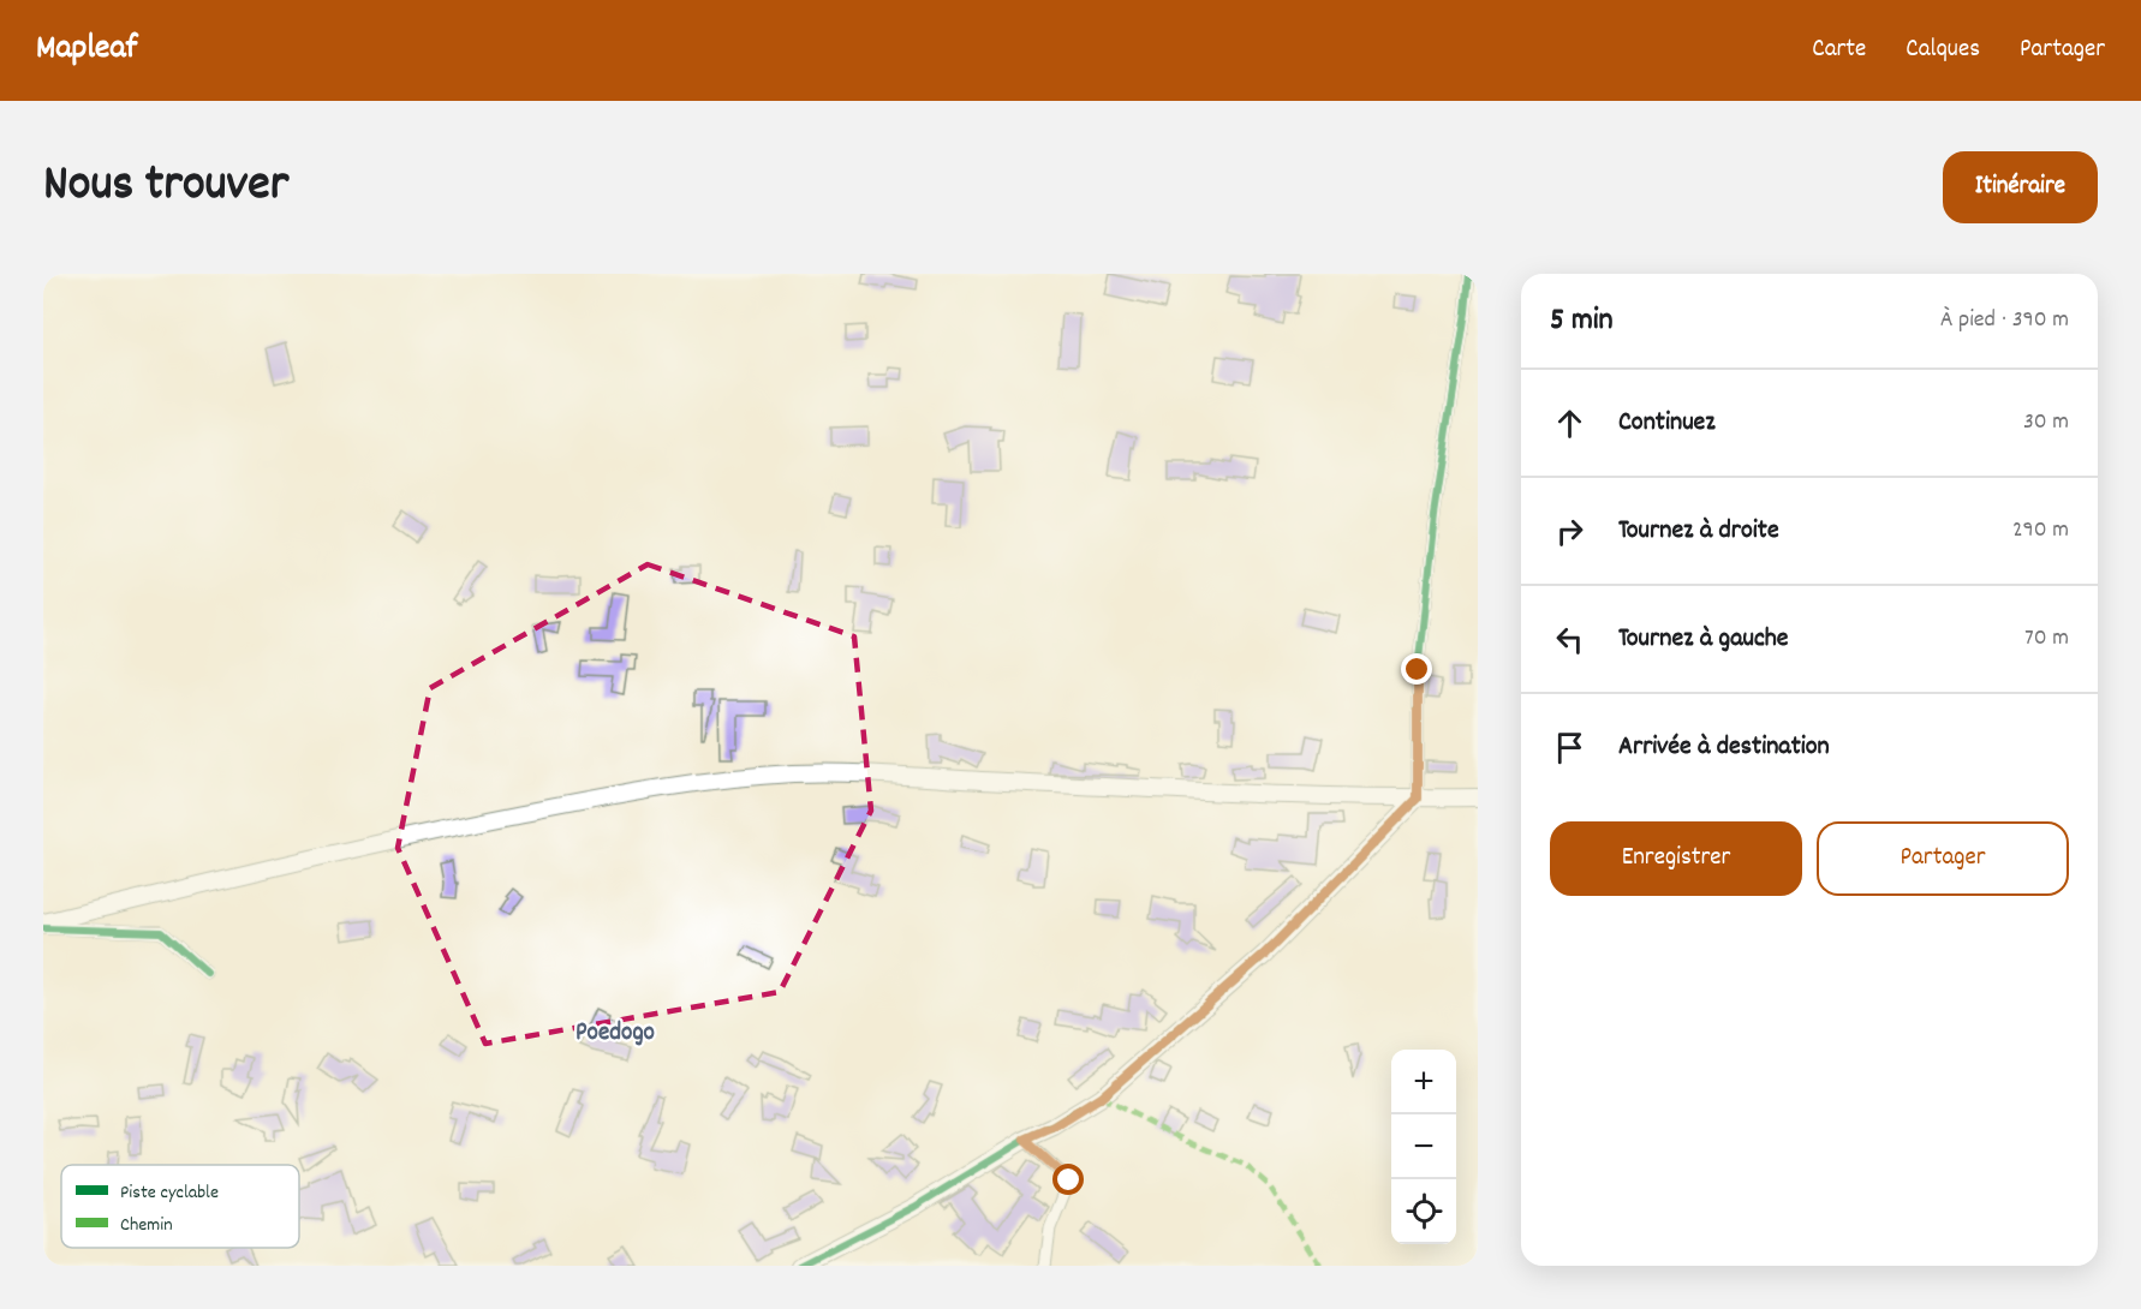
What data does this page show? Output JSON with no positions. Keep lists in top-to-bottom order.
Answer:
{
  "districts": ["Poedogo"],
  "legend": ["Piste cyclable", "Chemin"],
  "page": {
    "header": "Mapleaf",
    "nav": ["Carte", "Calques", "Partager"],
    "title": "Nous trouver",
    "buttons": [
      "Itinéraire",
      ["Enregistrer", "Partager"]
    ],
    "heading": ["5 min", "À pied · 390 m"],
    "list": [
      ["Continuez", "30 m"],
      ["Tournez à droite", "290 m"],
      ["Tournez à gauche", "70 m"],
      "Arrivée à destination"
    ],
    "map_buttons": ["+", "−"]
  }
}
